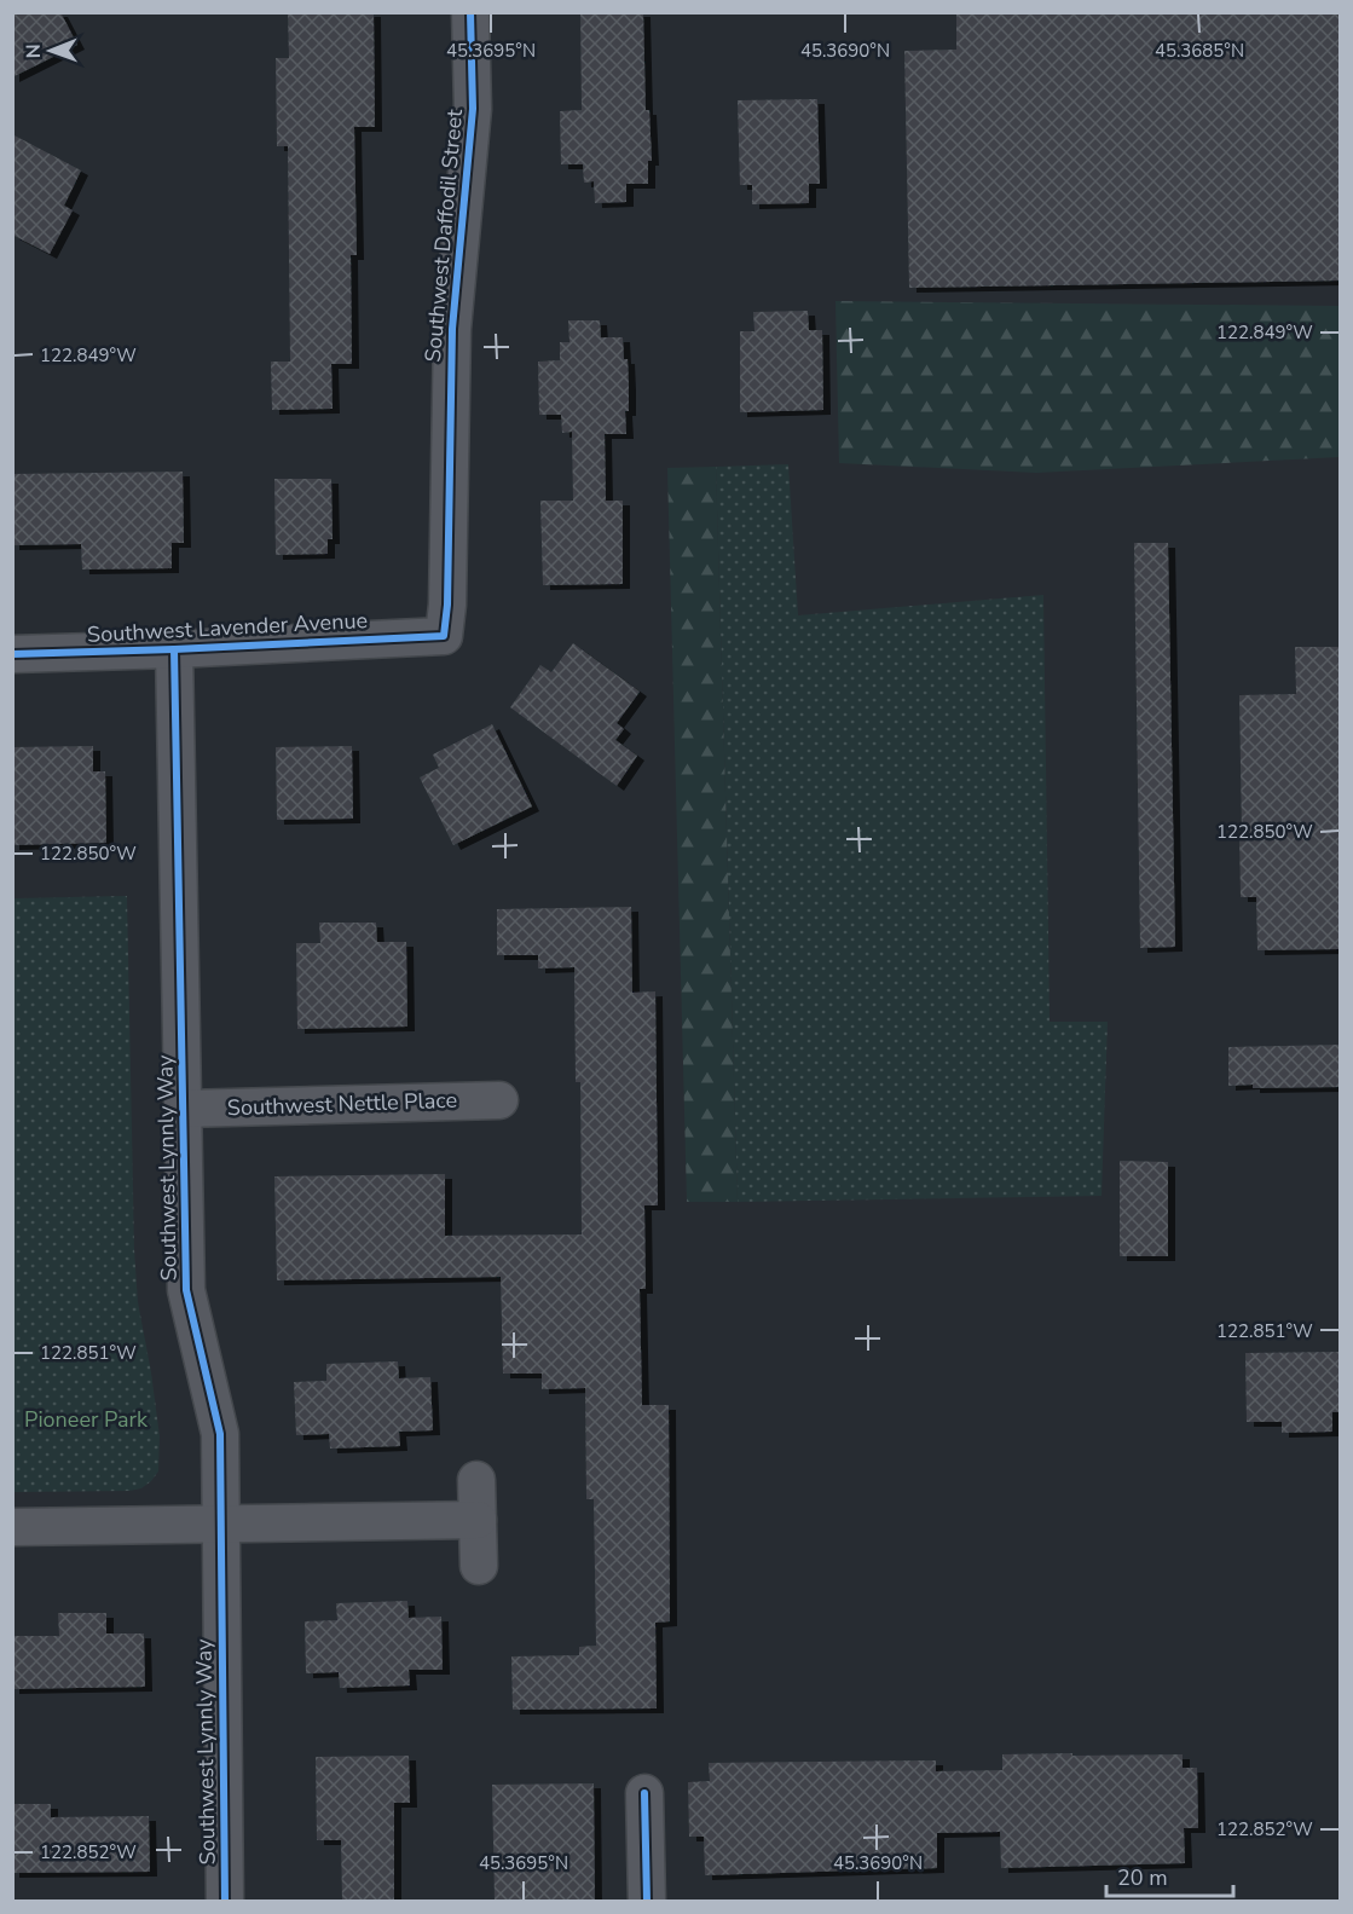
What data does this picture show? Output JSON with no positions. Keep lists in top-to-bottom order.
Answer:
{
  "streets": {
    "street": [
      "Southwest Daffodil Street",
      "Southwest Lavender Avenue",
      "Southwest Nettle Place",
      "Southwest Lynnly Way"
    ]
  },
  "crossings": [
    ["Southwest Daffodil Street", "Southwest Lavender Avenue"],
    ["Southwest Lavender Avenue", "Southwest Lynnly Way"],
    ["Southwest Nettle Place", "Southwest Lynnly Way"]
  ],
  "parks": ["Pioneer Park"],
  "scale_bar": "20 m",
  "north": "left",
  "coordinates": [
    "45.3695°N",
    "45.3690°N",
    "45.3685°N",
    "122.849°W",
    "122.850°W",
    "122.851°W",
    "122.852°W"
  ]
}
